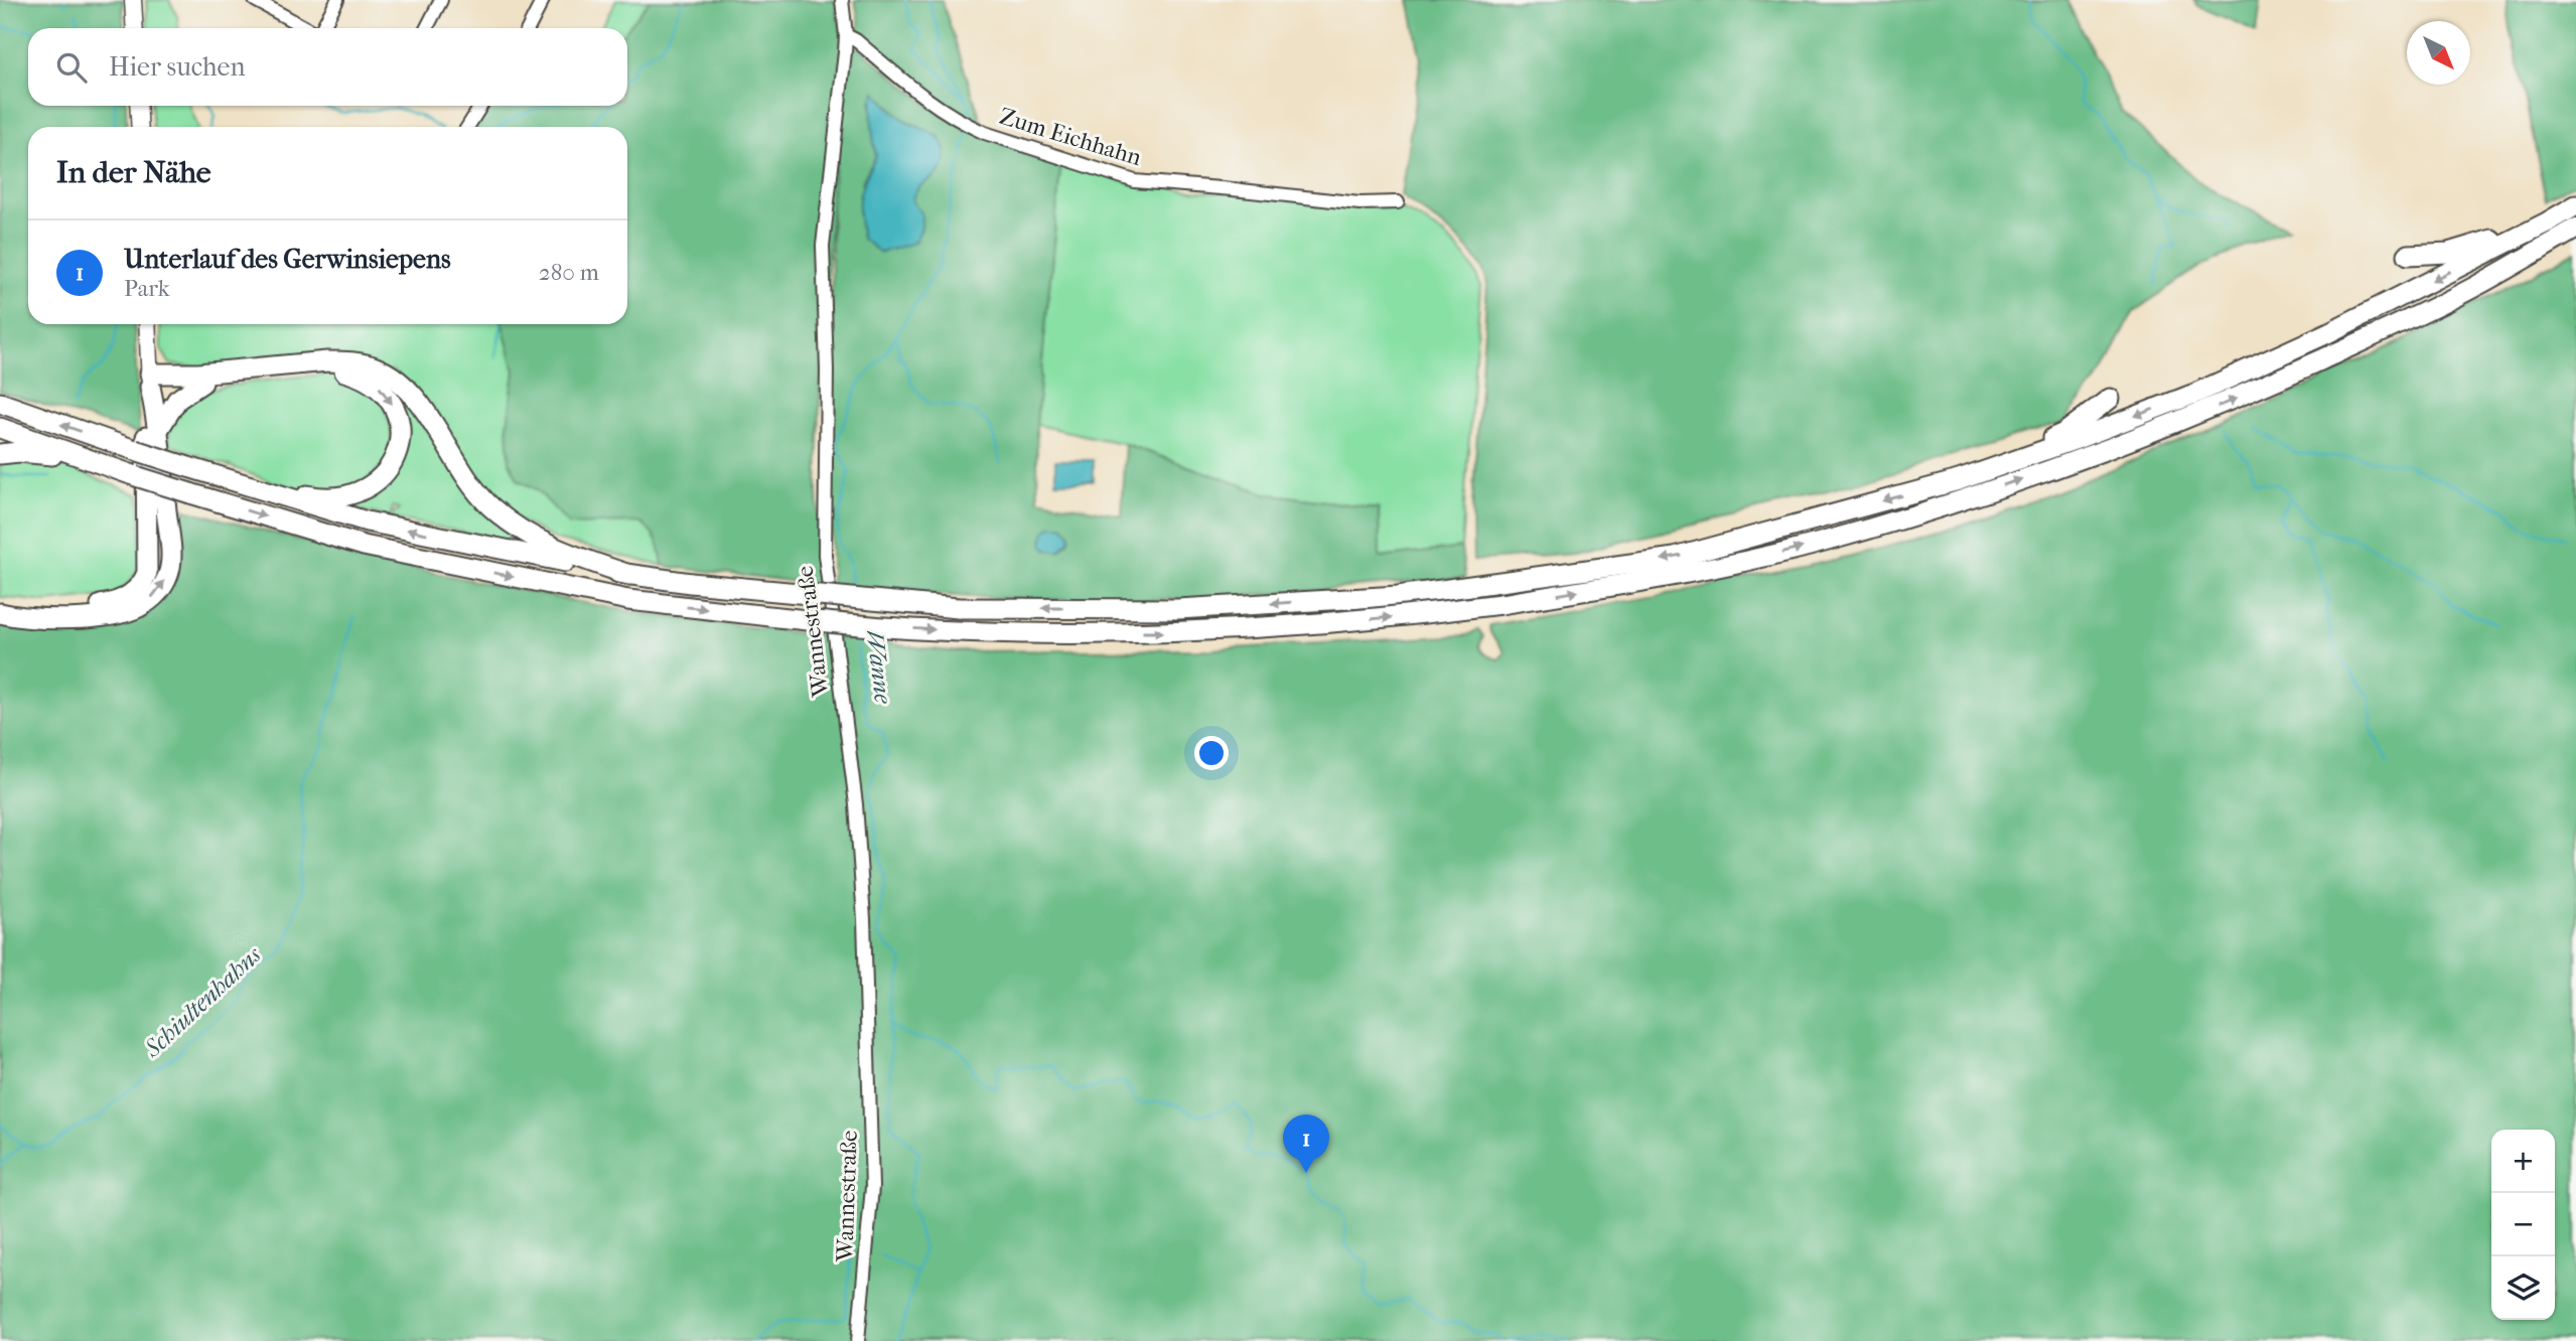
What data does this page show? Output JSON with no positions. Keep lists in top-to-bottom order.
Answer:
{
  "streets": {
    "street": ["Zum Eichhahn", "Wannestraße"]
  },
  "crossings": [
    ["Zum Eichhahn", "Wannestraße"]
  ],
  "water": ["Wanne", "Schiultenhahns"],
  "north": "bottom right",
  "page": {
    "search": "Hier suchen",
    "heading": "In der Nähe",
    "list": [
      {
        "mark": "1",
        "name": "Unterlauf des Gerwinsiepens",
        "note": "Park",
        "value": "280 m"
      }
    ],
    "pins": "1",
    "map_buttons": ["+", "−"]
  }
}
